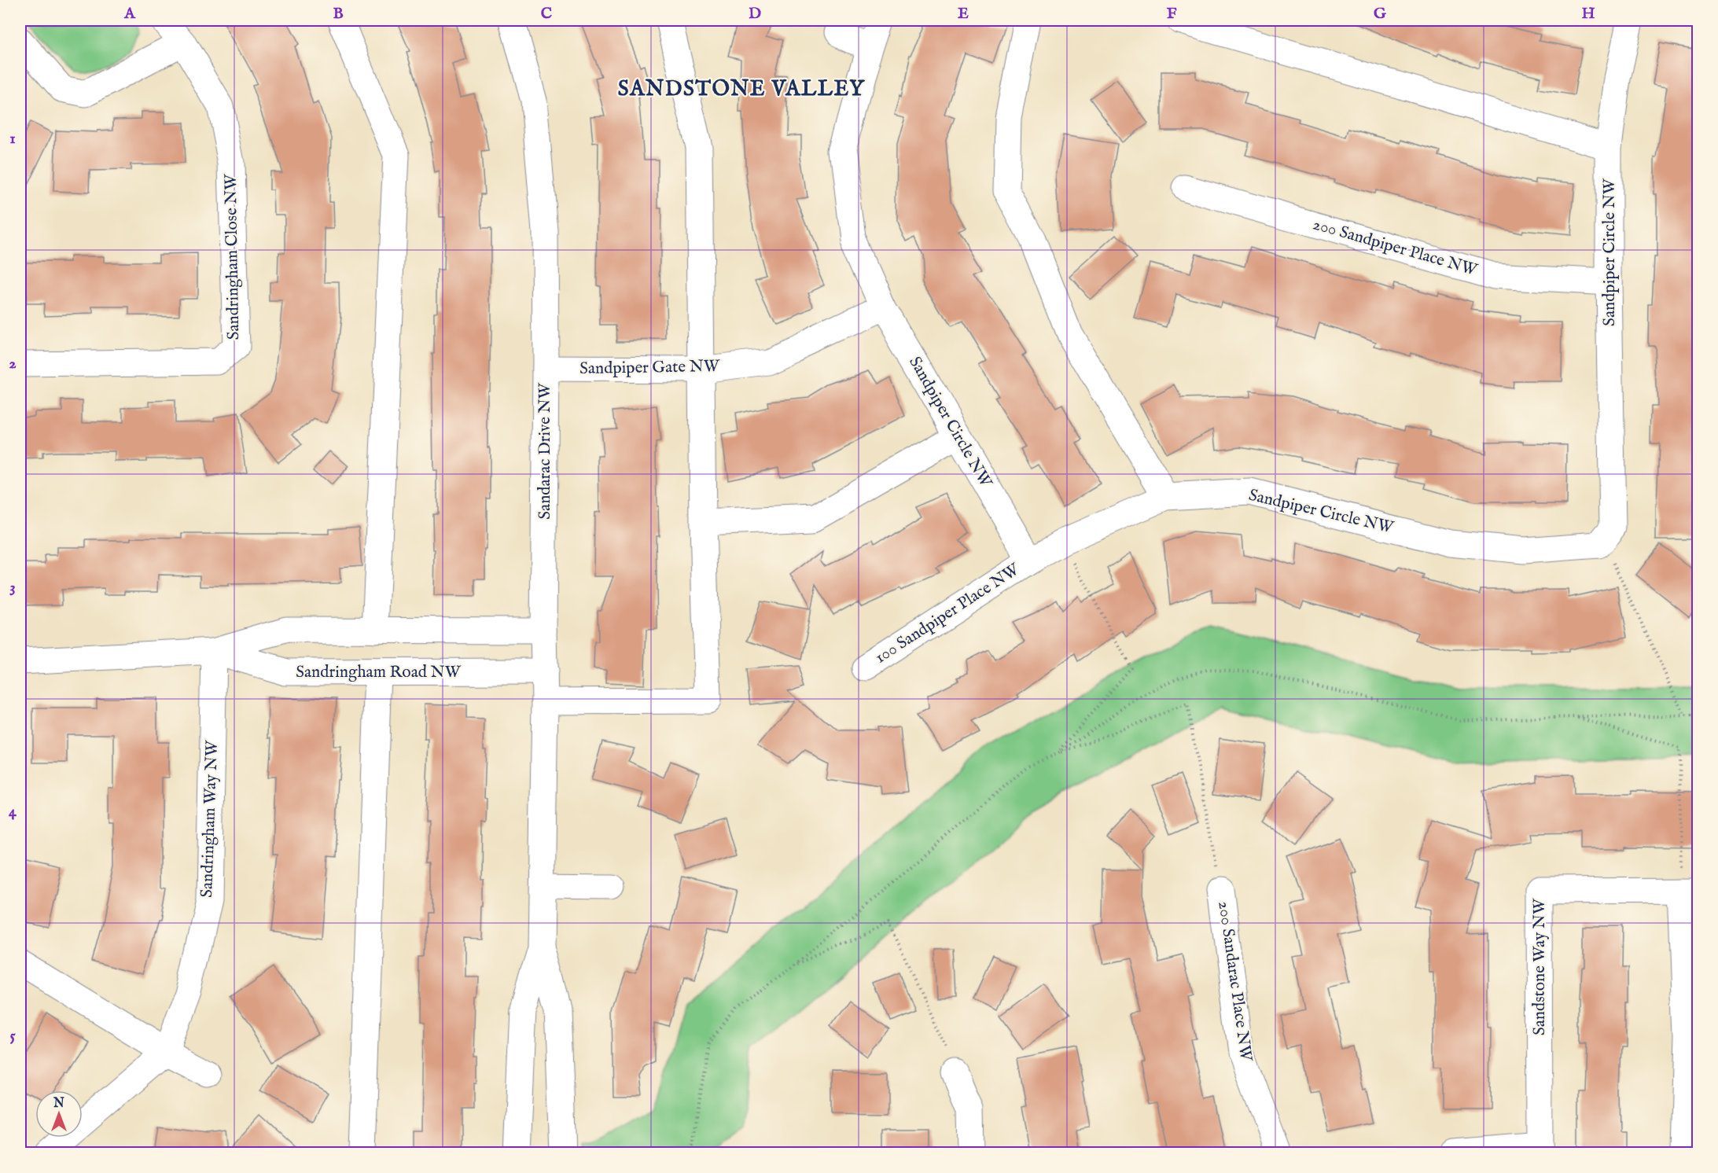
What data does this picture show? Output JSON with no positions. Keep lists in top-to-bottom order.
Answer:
{
  "streets": {
    "street": [
      "200 Sandpiper Place NW",
      "Sandpiper Circle NW",
      "Sandringham Close NW",
      "Sandpiper Gate NW",
      "Sandarac Drive NW",
      "100 Sandpiper Place NW",
      "Sandringham Road NW",
      "Sandringham Way NW",
      "Sandstone Way NW",
      "200 Sandarac Place NW"
    ]
  },
  "crossings": [
    ["200 Sandpiper Place NW", "Sandpiper Circle NW"],
    ["Sandpiper Circle NW", "Sandpiper Gate NW"],
    ["Sandpiper Circle NW", "100 Sandpiper Place NW"],
    ["Sandpiper Gate NW", "Sandarac Drive NW"],
    ["Sandarac Drive NW", "Sandringham Road NW"],
    ["Sandringham Road NW", "Sandringham Way NW"]
  ],
  "districts": ["SANDSTONE VALLEY"],
  "north": "top",
  "grid": {
    "columns": [
      "A",
      "B",
      "C",
      "D",
      "E",
      "F",
      "G",
      "H"
    ],
    "rows": [
      "1",
      "2",
      "3",
      "4",
      "5"
    ]
  }
}
